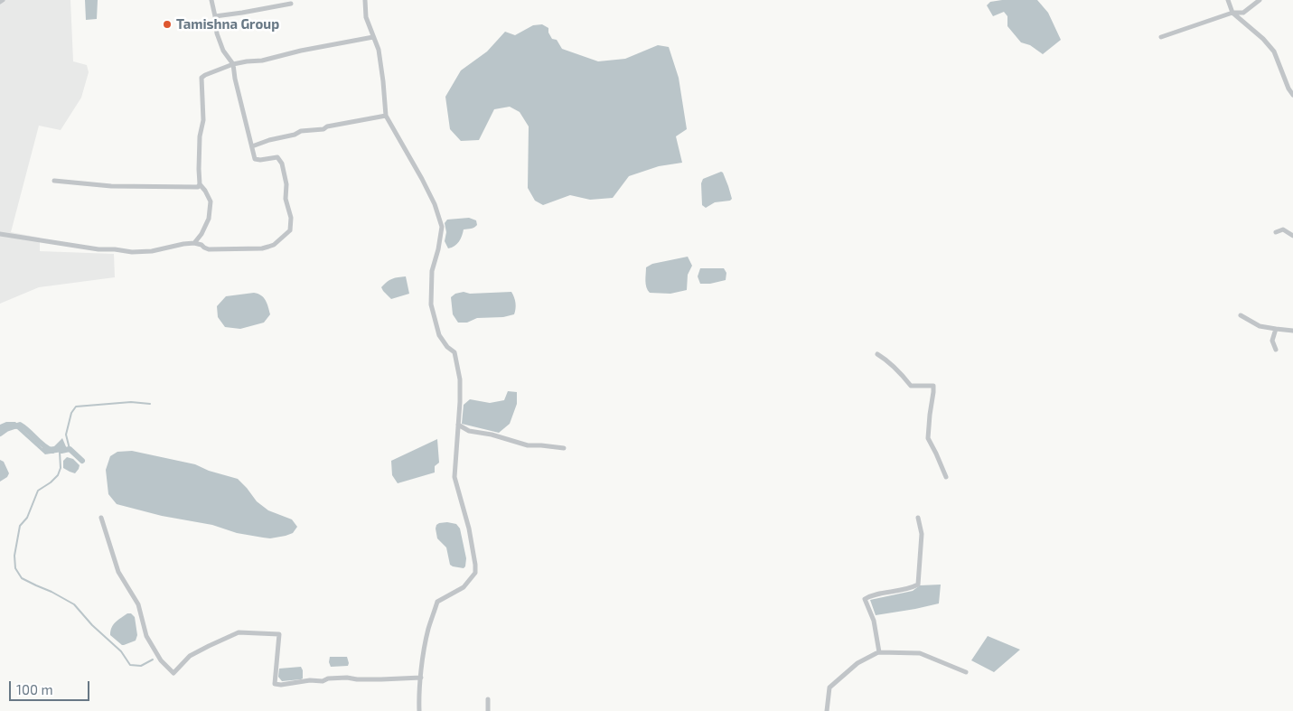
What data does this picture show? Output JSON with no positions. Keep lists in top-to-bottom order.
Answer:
{
  "places": ["Tamishna Group"],
  "scale_bar": "100 m"
}
